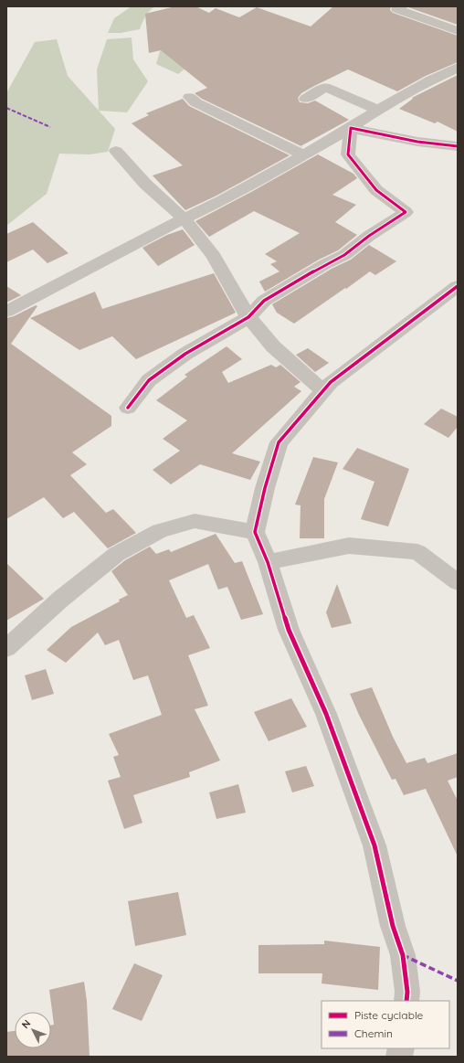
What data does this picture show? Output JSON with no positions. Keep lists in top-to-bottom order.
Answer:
{
  "legend": ["Piste cyclable", "Chemin"],
  "north": "top left"
}
